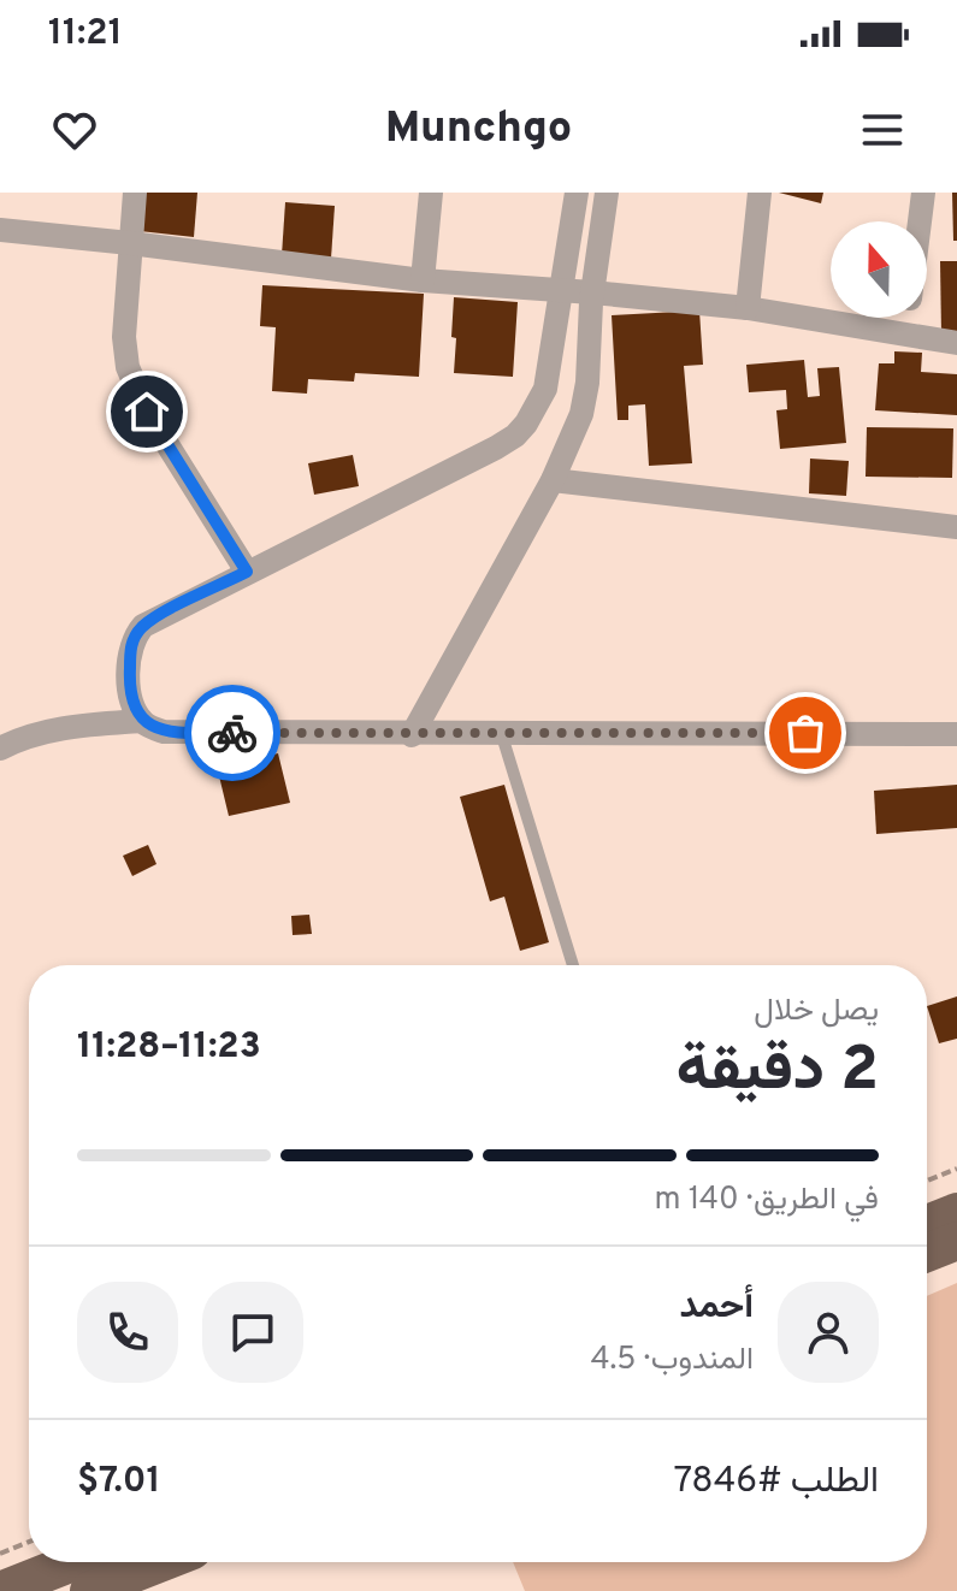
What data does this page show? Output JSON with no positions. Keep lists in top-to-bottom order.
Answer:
{
  "north": "top",
  "page": {
    "status": "11:21",
    "header": "Munchgo",
    "heading": ["2 دقيقة", "يصل خلال", "11:23–11:28"],
    "panel": [
      "أحمد",
      "المندوب · 4.5",
      "الطلب #7846",
      "$7.01"
    ],
    "bar": "في الطريق · 140 m"
  }
}
